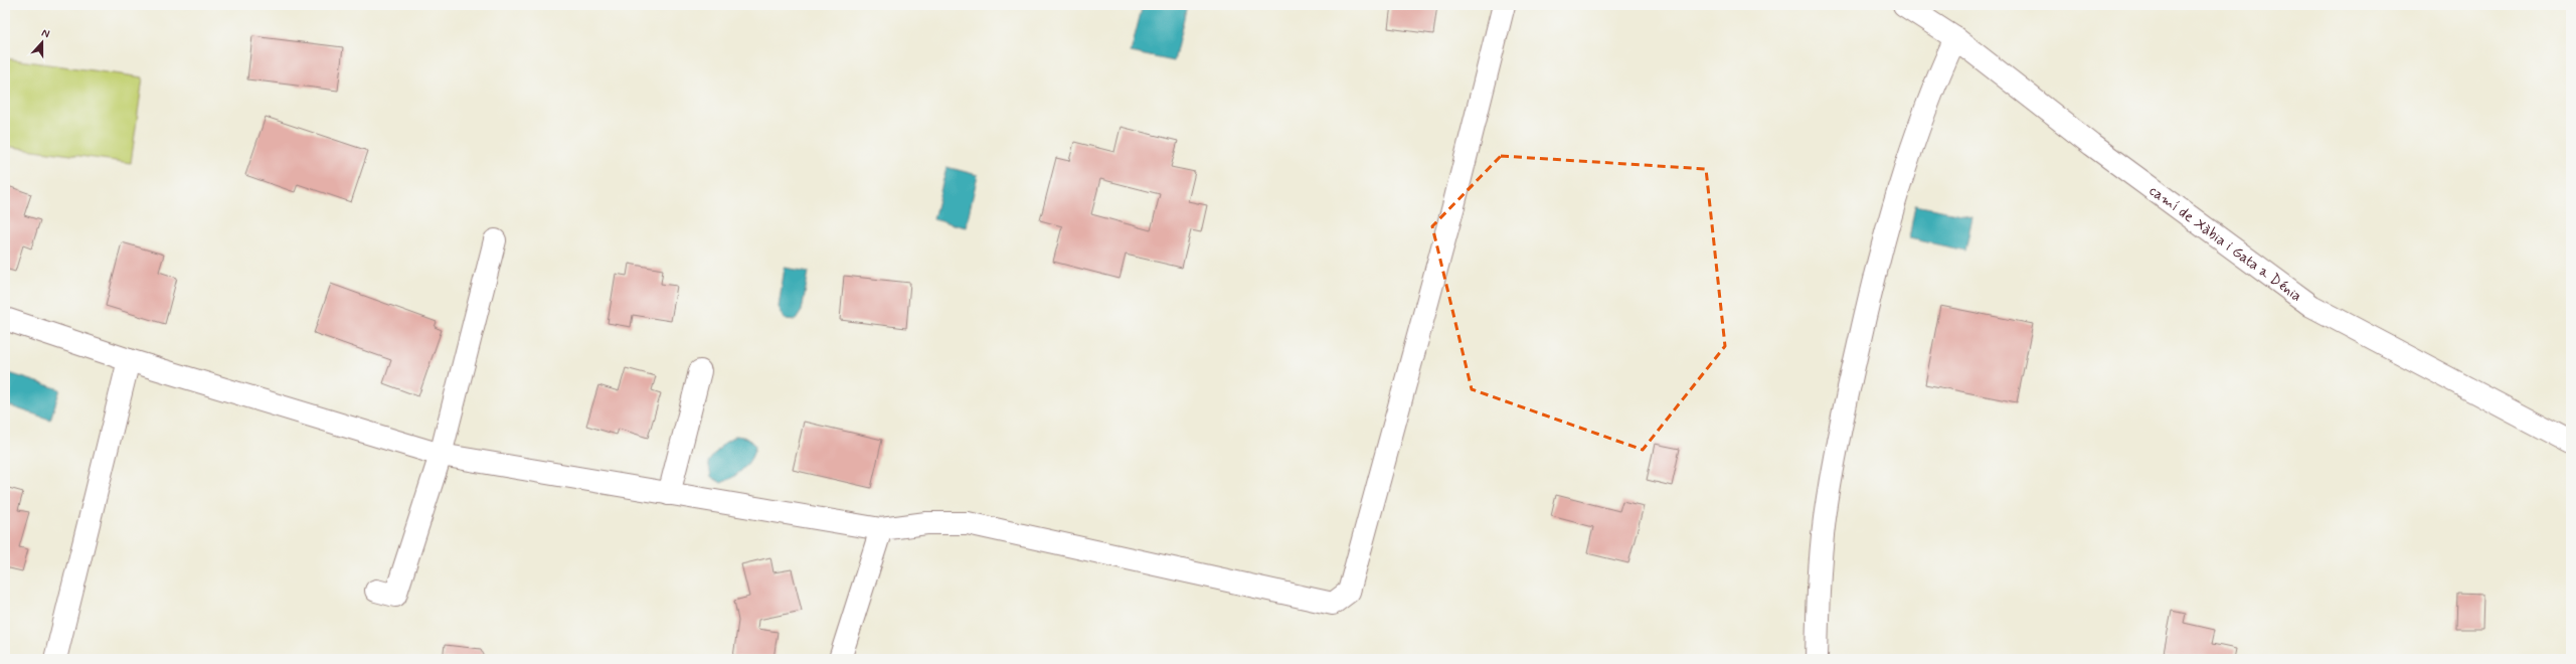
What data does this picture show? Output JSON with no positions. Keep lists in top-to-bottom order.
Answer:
{
  "streets": {
    "street": ["camí de Xàbia i Gata a Dénia"]
  },
  "north": "top"
}
